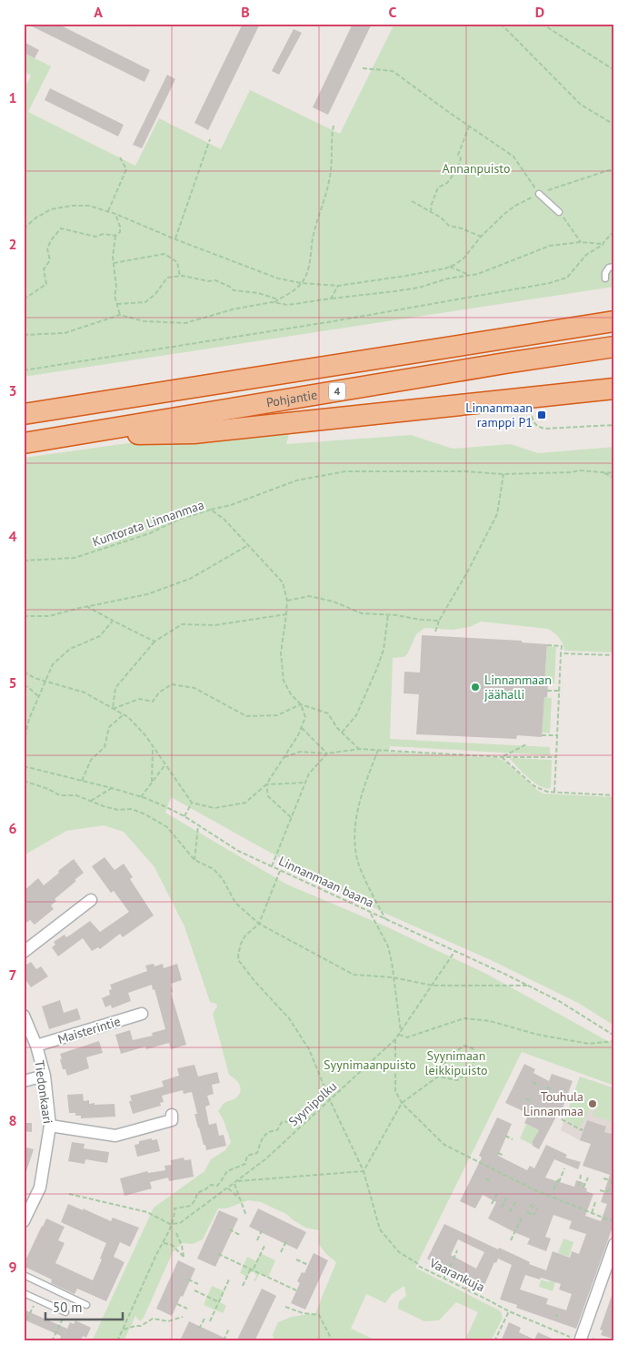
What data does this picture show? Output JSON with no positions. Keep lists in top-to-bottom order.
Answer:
{
  "streets": {
    "highway": ["4", "Pohjantie"],
    "street": ["Maisterintie", "Tiedonkaari"],
    "path": [
      "Kuntorata Linnanmaa",
      "Linnanmaan baana",
      "Syynipolku",
      "Vaarankuja"
    ]
  },
  "crossings": [
    ["Linnanmaan baana", "Syynipolku"],
    ["Maisterintie", "Tiedonkaari"],
    ["Syynipolku", "Vaarankuja"]
  ],
  "parks": ["Annanpuisto", "Syynimaan leikkipuisto", "Syynimaanpuisto"],
  "places": {
    "transit": ["Linnanmaan ramppi P1"],
    "other": ["Linnanmaan jäähalli", "Touhula Linnanmaa"]
  },
  "scale_bar": "50 m",
  "grid": {
    "columns": [
      "A",
      "B",
      "C",
      "D"
    ],
    "rows": [
      "1",
      "2",
      "3",
      "4",
      "5",
      "6",
      "7",
      "8",
      "9"
    ]
  }
}
